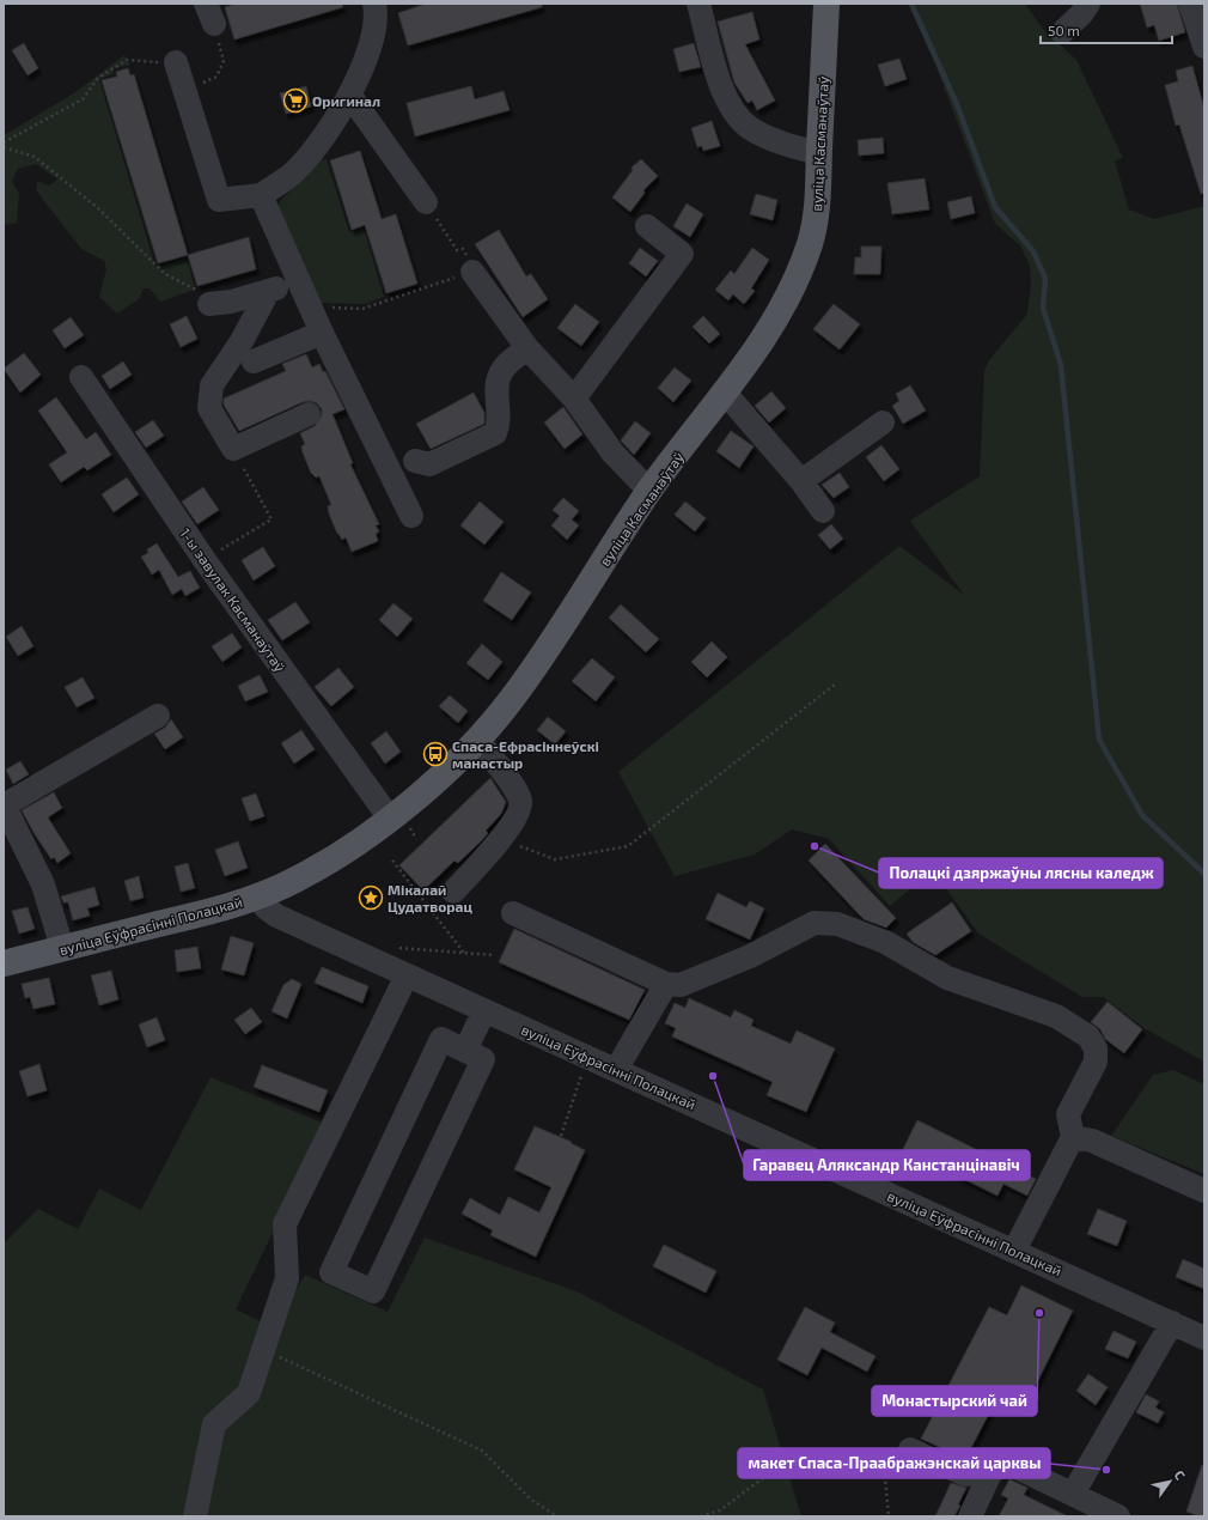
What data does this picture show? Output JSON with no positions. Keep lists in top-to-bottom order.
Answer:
{
  "streets": {
    "main road": ["вуліца Касманаўтаў", "вуліца Еўфрасінні Полацкай"],
    "street": ["1-ы завулак Касманаўтаў"]
  },
  "crossings": [
    ["вуліца Касманаўтаў", "1-ы завулак Касманаўтаў"],
    ["вуліца Касманаўтаў", "вуліца Еўфрасінні Полацкай"]
  ],
  "places": {
    "supermarket": ["Оригинал"],
    "bus stop": ["Спаса-Ефрасіннеўскі манастыр"],
    "other": [
      "Полацкі дзяржаўны лясны каледж",
      "Гаравец Аляксандр Канстанцінавіч",
      "Монастырский чай",
      "макет Спаса-Праабражэнскай царквы"
    ],
    "place": ["Мікалай Цудатворац"]
  },
  "scale_bar": "50 m",
  "north": "top right"
}
